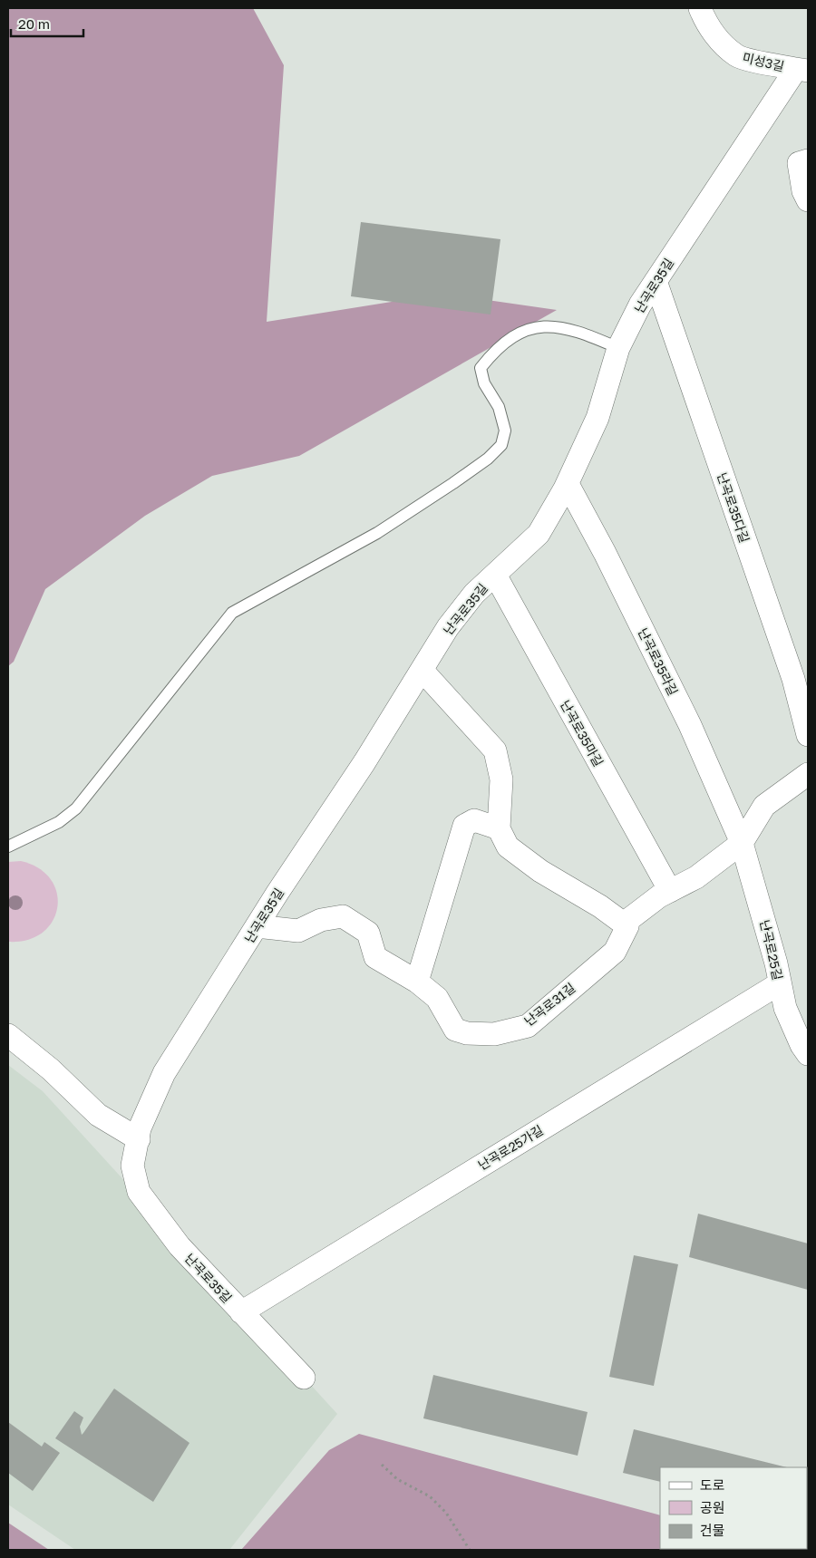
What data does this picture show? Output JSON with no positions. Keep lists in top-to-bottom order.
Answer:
{
  "streets": {
    "street": [
      "미성3길",
      "난곡로35길",
      "난곡로35다길",
      "난곡로35라길",
      "난곡로35마길",
      "난곡로25길",
      "난곡로31길",
      "난곡로25가길"
    ]
  },
  "crossings": [
    ["미성3길", "난곡로35길"],
    ["난곡로35길", "난곡로35다길"],
    ["난곡로35길", "난곡로35라길"],
    ["난곡로35길", "난곡로35마길"],
    ["난곡로35길", "난곡로31길"],
    ["난곡로35길", "난곡로25가길"],
    ["난곡로35라길", "난곡로25길"],
    ["난곡로35라길", "난곡로31길"],
    ["난곡로35마길", "난곡로31길"],
    ["난곡로25길", "난곡로31길"],
    ["난곡로25길", "난곡로25가길"]
  ],
  "legend": ["도로", "공원", "건물"],
  "scale_bar": "20 m"
}
